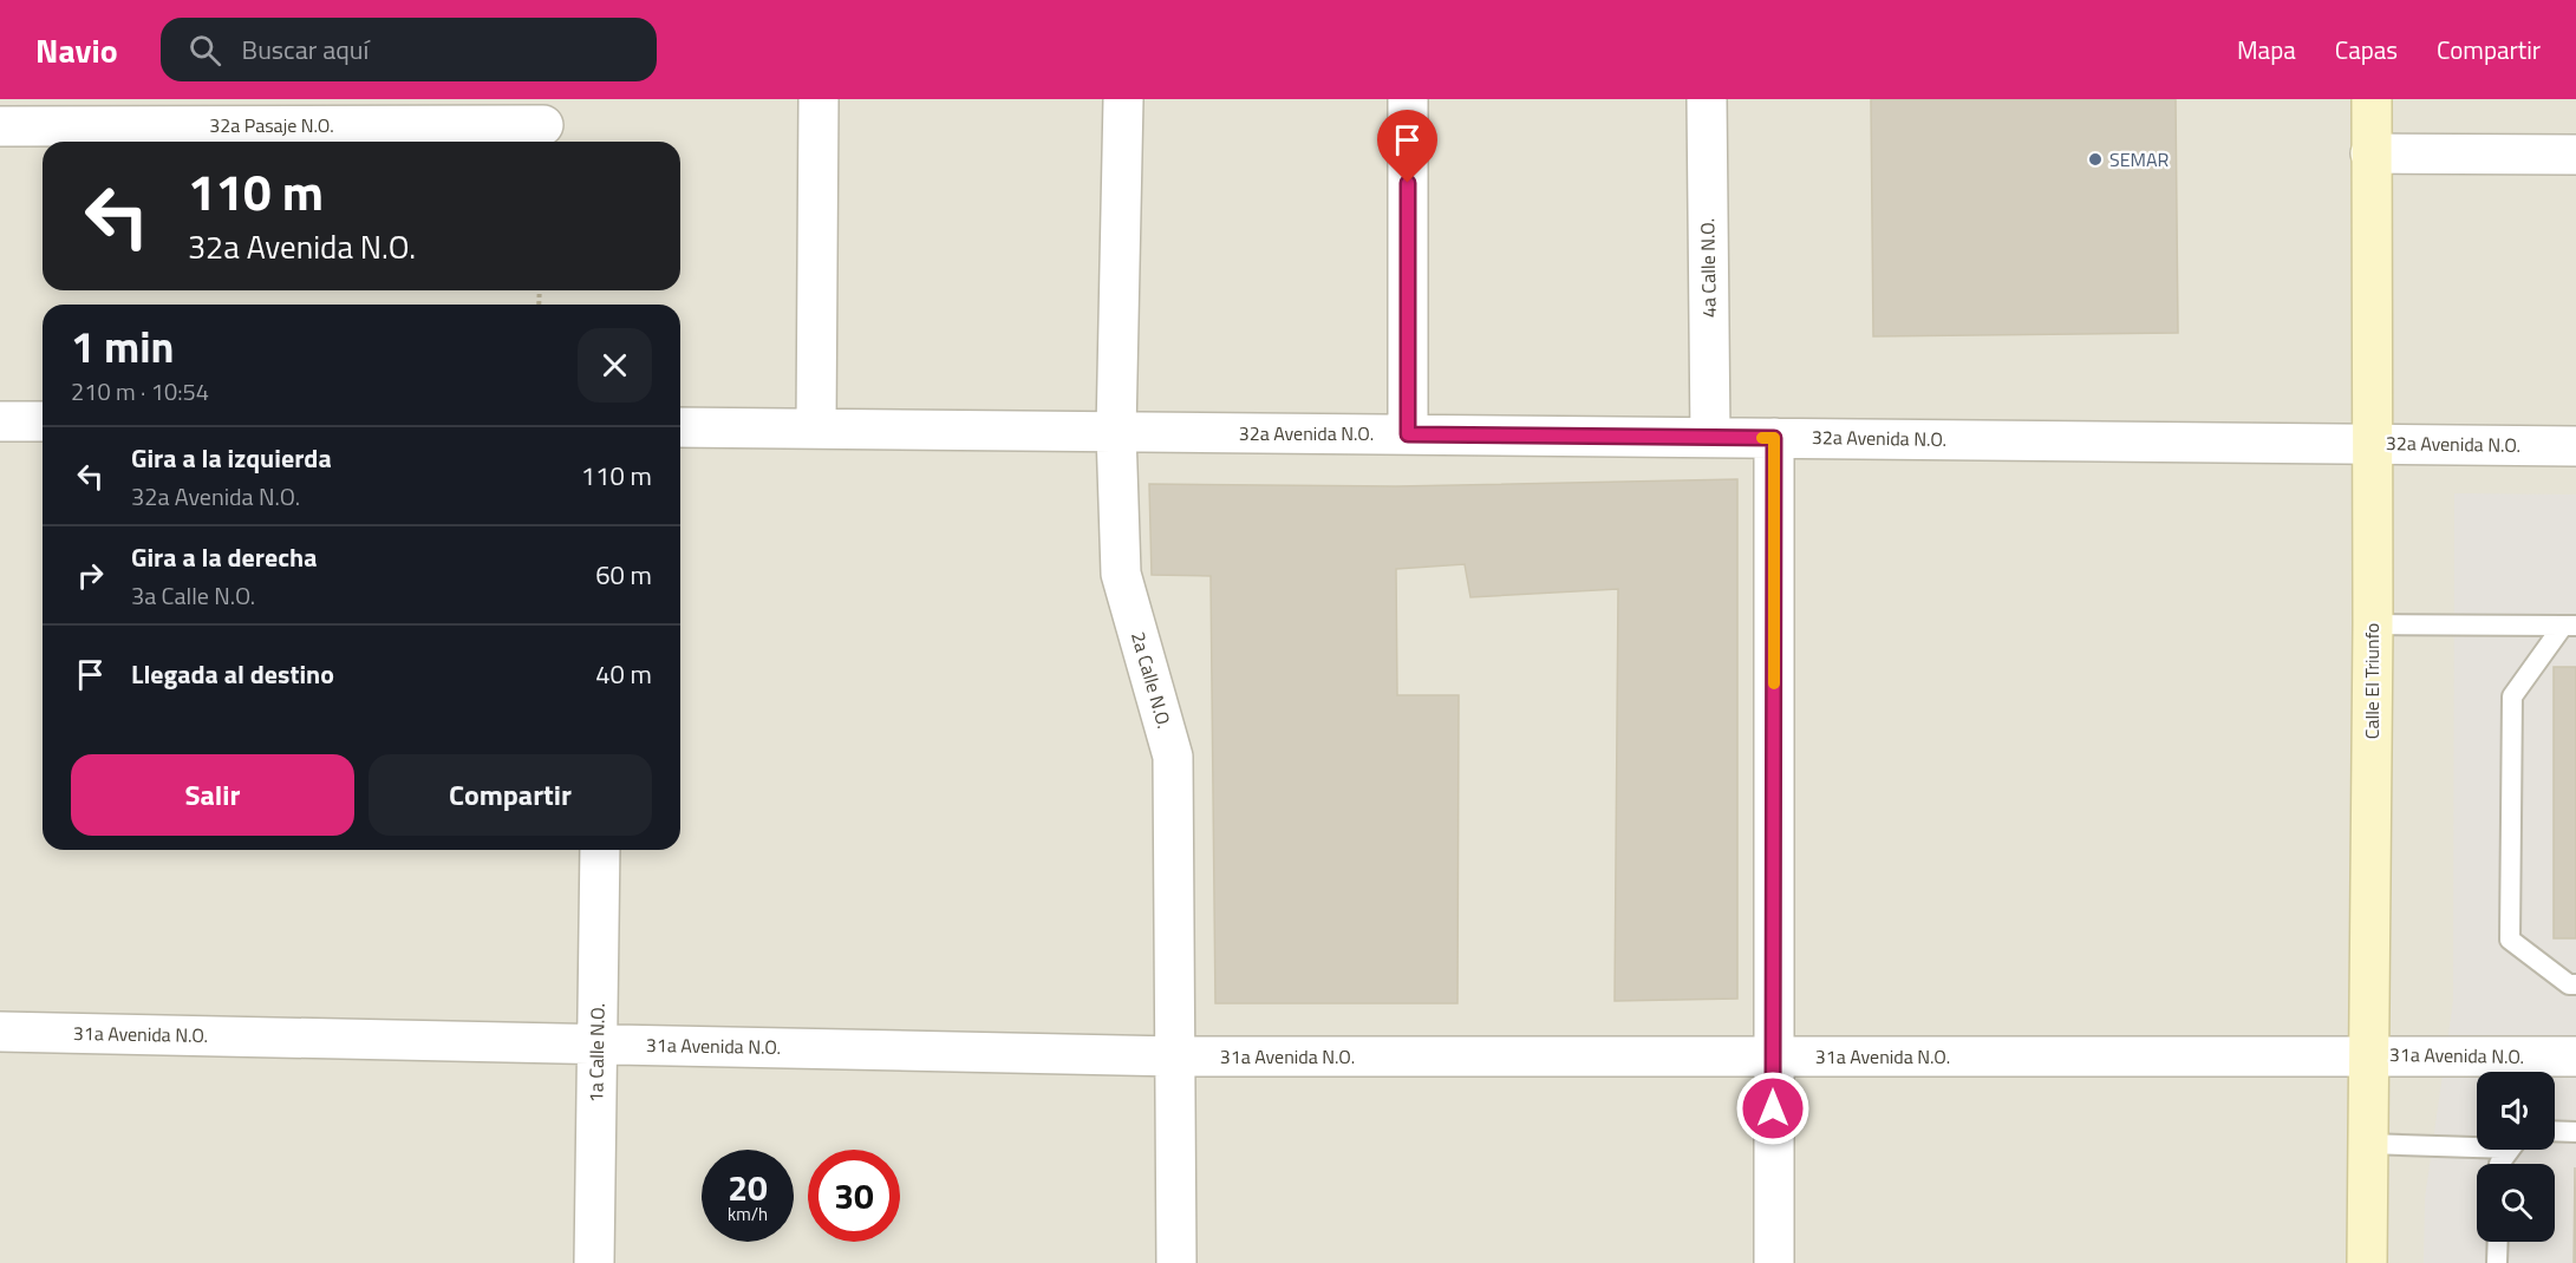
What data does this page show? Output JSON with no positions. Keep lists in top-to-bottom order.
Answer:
{
  "streets": {
    "main road": ["Calle El Triunfo"],
    "street": [
      "32a Pasaje N.O.",
      "4a Calle N.O.",
      "32a Avenida N.O.",
      "2a Calle N.O.",
      "31a Avenida N.O.",
      "1a Calle N.O."
    ]
  },
  "crossings": [
    ["4a Calle N.O.", "32a Avenida N.O."],
    ["32a Avenida N.O.", "2a Calle N.O."],
    ["32a Avenida N.O.", "Calle El Triunfo"],
    ["2a Calle N.O.", "31a Avenida N.O."],
    ["Calle El Triunfo", "31a Avenida N.O."],
    ["31a Avenida N.O.", "1a Calle N.O."]
  ],
  "places": ["SEMAR"],
  "page": {
    "header": "Navio",
    "search": "Buscar aquí",
    "nav": ["Mapa", "Capas", "Compartir"],
    "turn": ["110 m", "32a Avenida N.O."],
    "heading": ["1 min", "210 m · 10:54"],
    "list": [
      {
        "name": "Gira a la izquierda",
        "note": "32a Avenida N.O.",
        "value": "110 m"
      },
      {
        "name": "Gira a la derecha",
        "note": "3a Calle N.O.",
        "value": "60 m"
      },
      {
        "name": "Llegada al destino",
        "value": "40 m"
      }
    ],
    "buttons": ["Salir", "Compartir"],
    "speed": "20 km/h",
    "limit": "30"
  }
}
